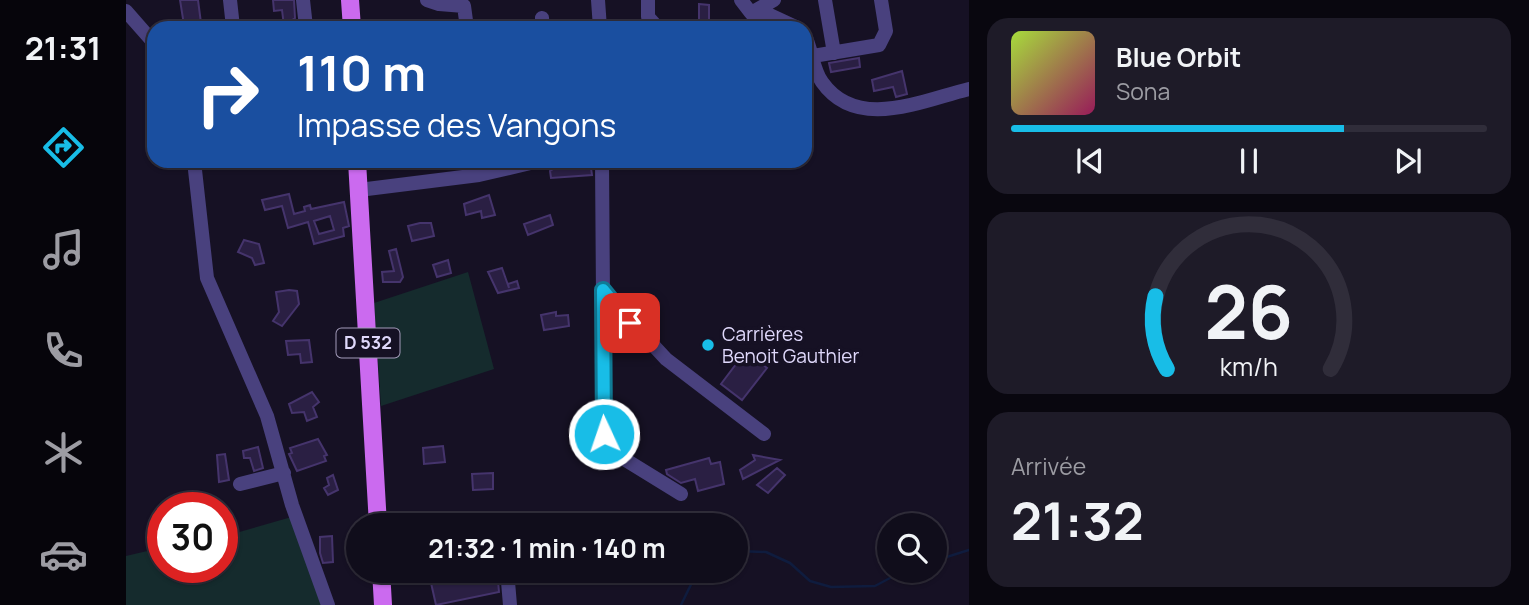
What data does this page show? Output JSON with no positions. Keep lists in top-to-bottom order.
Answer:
{
  "streets": {
    "main road": ["D 532"]
  },
  "places": ["Carrières Benoit Gauthier"],
  "page": {
    "tabs": "21:31",
    "turn": ["110 m", "Impasse des Vangons"],
    "song": ["Blue Orbit", "Sona"],
    "tile": ["Arrivée", "21:32"],
    "limit": "30",
    "trip": "21:32 · 1 min · 140 m",
    "gauge": ["26", "km/h"]
  }
}
